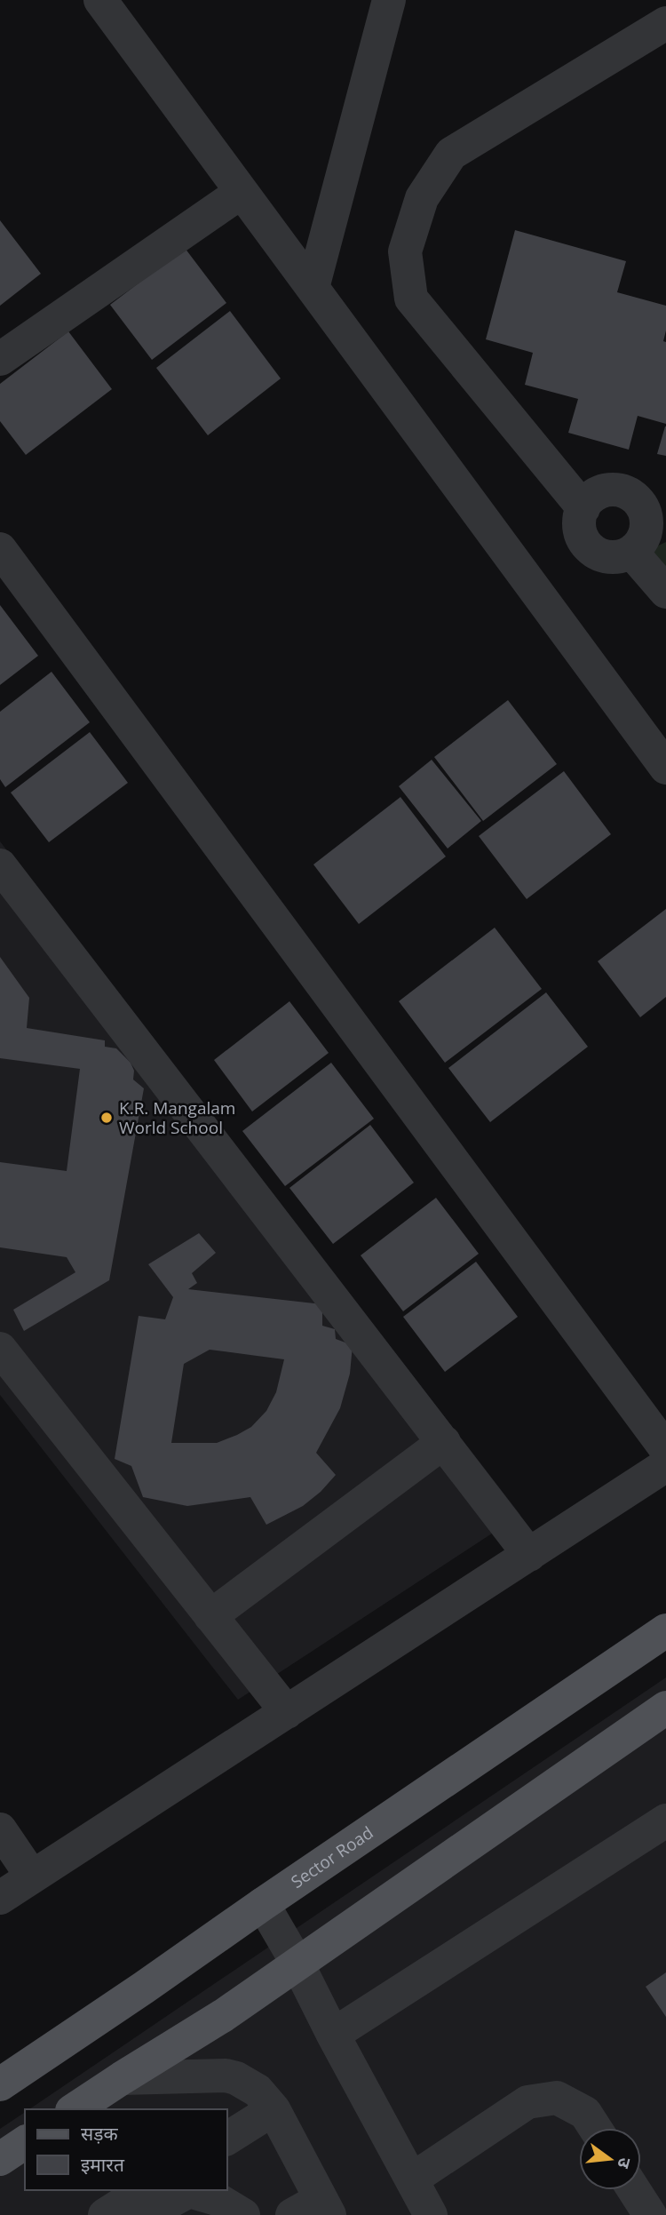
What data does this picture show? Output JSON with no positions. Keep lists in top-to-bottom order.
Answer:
{
  "streets": {
    "main road": ["Sector Road"]
  },
  "places": ["K.R. Mangalam World School"],
  "legend": ["सड़क", "इमारत"],
  "north": "right"
}
